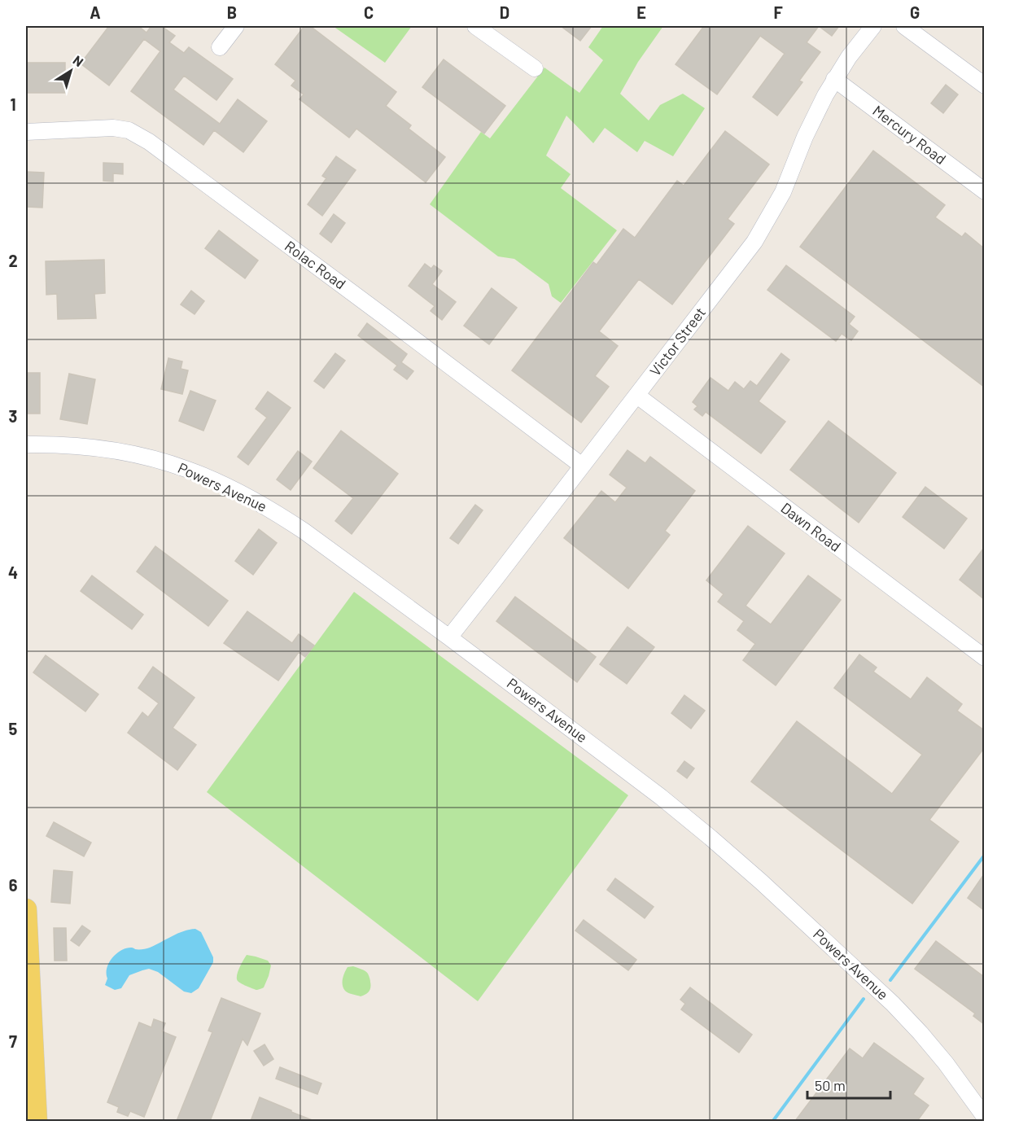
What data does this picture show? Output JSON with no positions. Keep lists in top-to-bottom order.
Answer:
{
  "streets": {
    "street": [
      "Mercury Road",
      "Rolac Road",
      "Victor Street",
      "Powers Avenue",
      "Dawn Road"
    ]
  },
  "crossings": [
    ["Mercury Road", "Victor Street"],
    ["Rolac Road", "Victor Street"],
    ["Victor Street", "Powers Avenue"],
    ["Victor Street", "Dawn Road"]
  ],
  "scale_bar": "50 m",
  "north": "top right",
  "grid": {
    "columns": [
      "A",
      "B",
      "C",
      "D",
      "E",
      "F",
      "G"
    ],
    "rows": [
      "1",
      "2",
      "3",
      "4",
      "5",
      "6",
      "7"
    ]
  }
}
